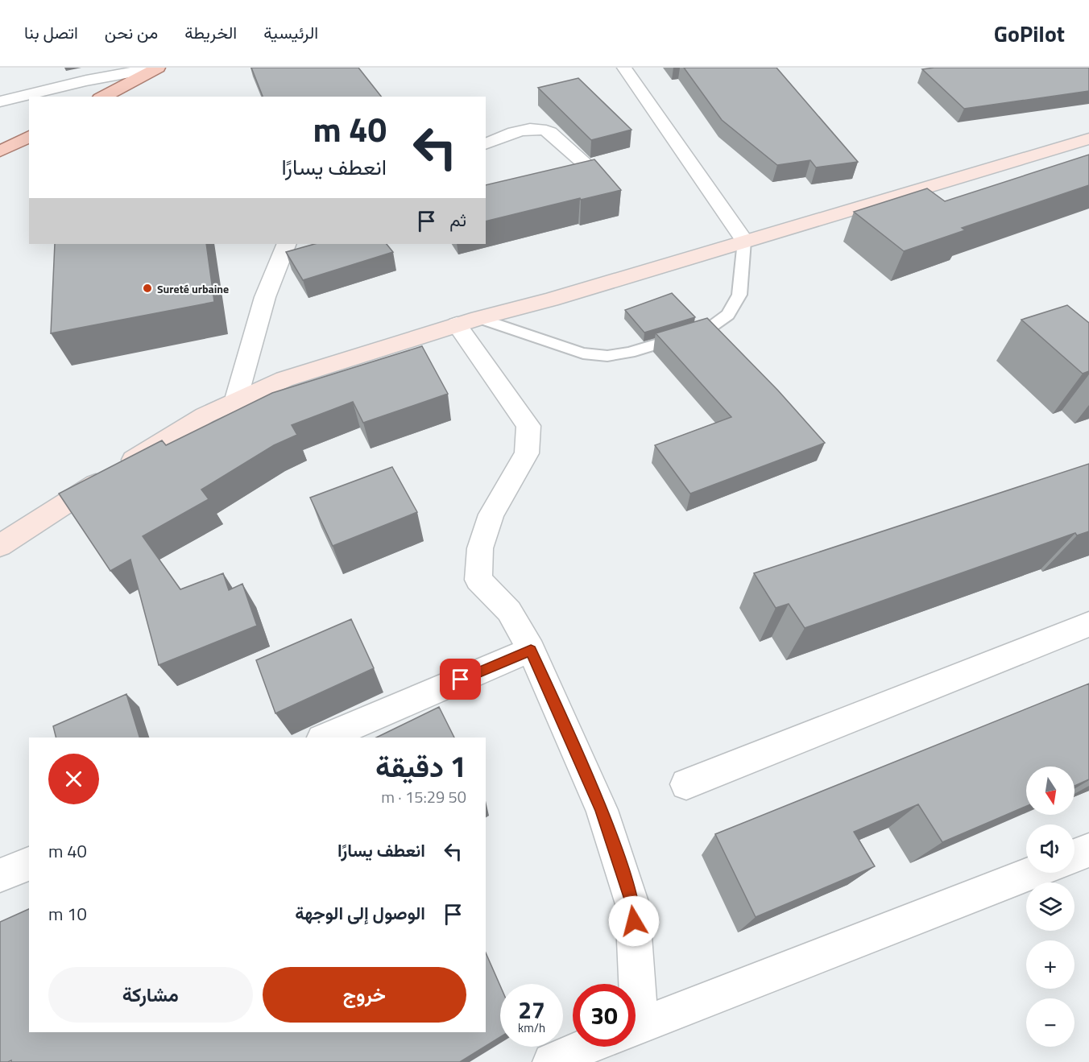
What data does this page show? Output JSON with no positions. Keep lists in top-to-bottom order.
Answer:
{
  "places": ["Sureté urbaine"],
  "north": "bottom",
  "page": {
    "header": "GoPilot",
    "nav": [
      "الرئيسية",
      "الخريطة",
      "من نحن",
      "اتصل بنا"
    ],
    "turn": ["40 m", "انعطف يسارًا"],
    "then": "ثم",
    "heading": ["1 دقيقة", "50 m · 15:29"],
    "map_buttons": ["+", "−"],
    "list": [
      {
        "name": "انعطف يسارًا",
        "value": "40 m"
      },
      {
        "name": "الوصول إلى الوجهة",
        "value": "10 m"
      }
    ],
    "buttons": ["خروج", "مشاركة"],
    "speed": "27 km/h",
    "limit": "30"
  }
}
